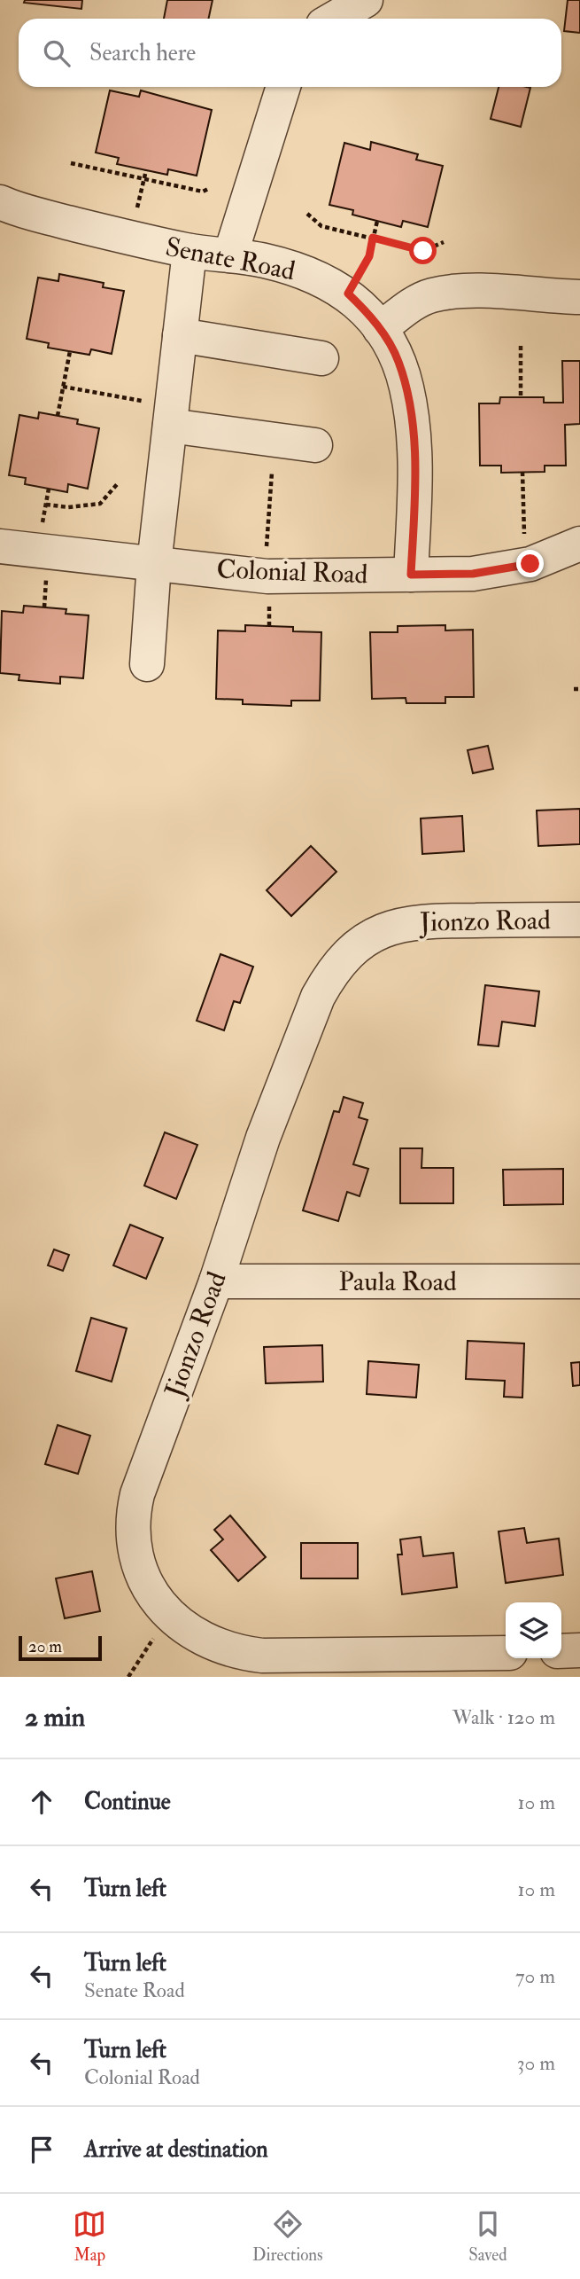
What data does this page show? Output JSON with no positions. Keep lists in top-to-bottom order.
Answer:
{
  "streets": {
    "street": [
      "Senate Road",
      "Colonial Road",
      "Jionzo Road",
      "Paula Road"
    ]
  },
  "crossings": [
    ["Senate Road", "Colonial Road"],
    ["Jionzo Road", "Paula Road"]
  ],
  "scale_bar": "20 m",
  "page": {
    "search": "Search here",
    "scale": "20 m",
    "heading": ["2 min", "Walk · 120 m"],
    "list": [
      ["Continue", "10 m"],
      ["Turn left", "10 m"],
      ["Turn left", "Senate Road", "70 m"],
      ["Turn left", "Colonial Road", "30 m"],
      "Arrive at destination"
    ],
    "nav": ["Map", "Directions", "Saved"]
  }
}
